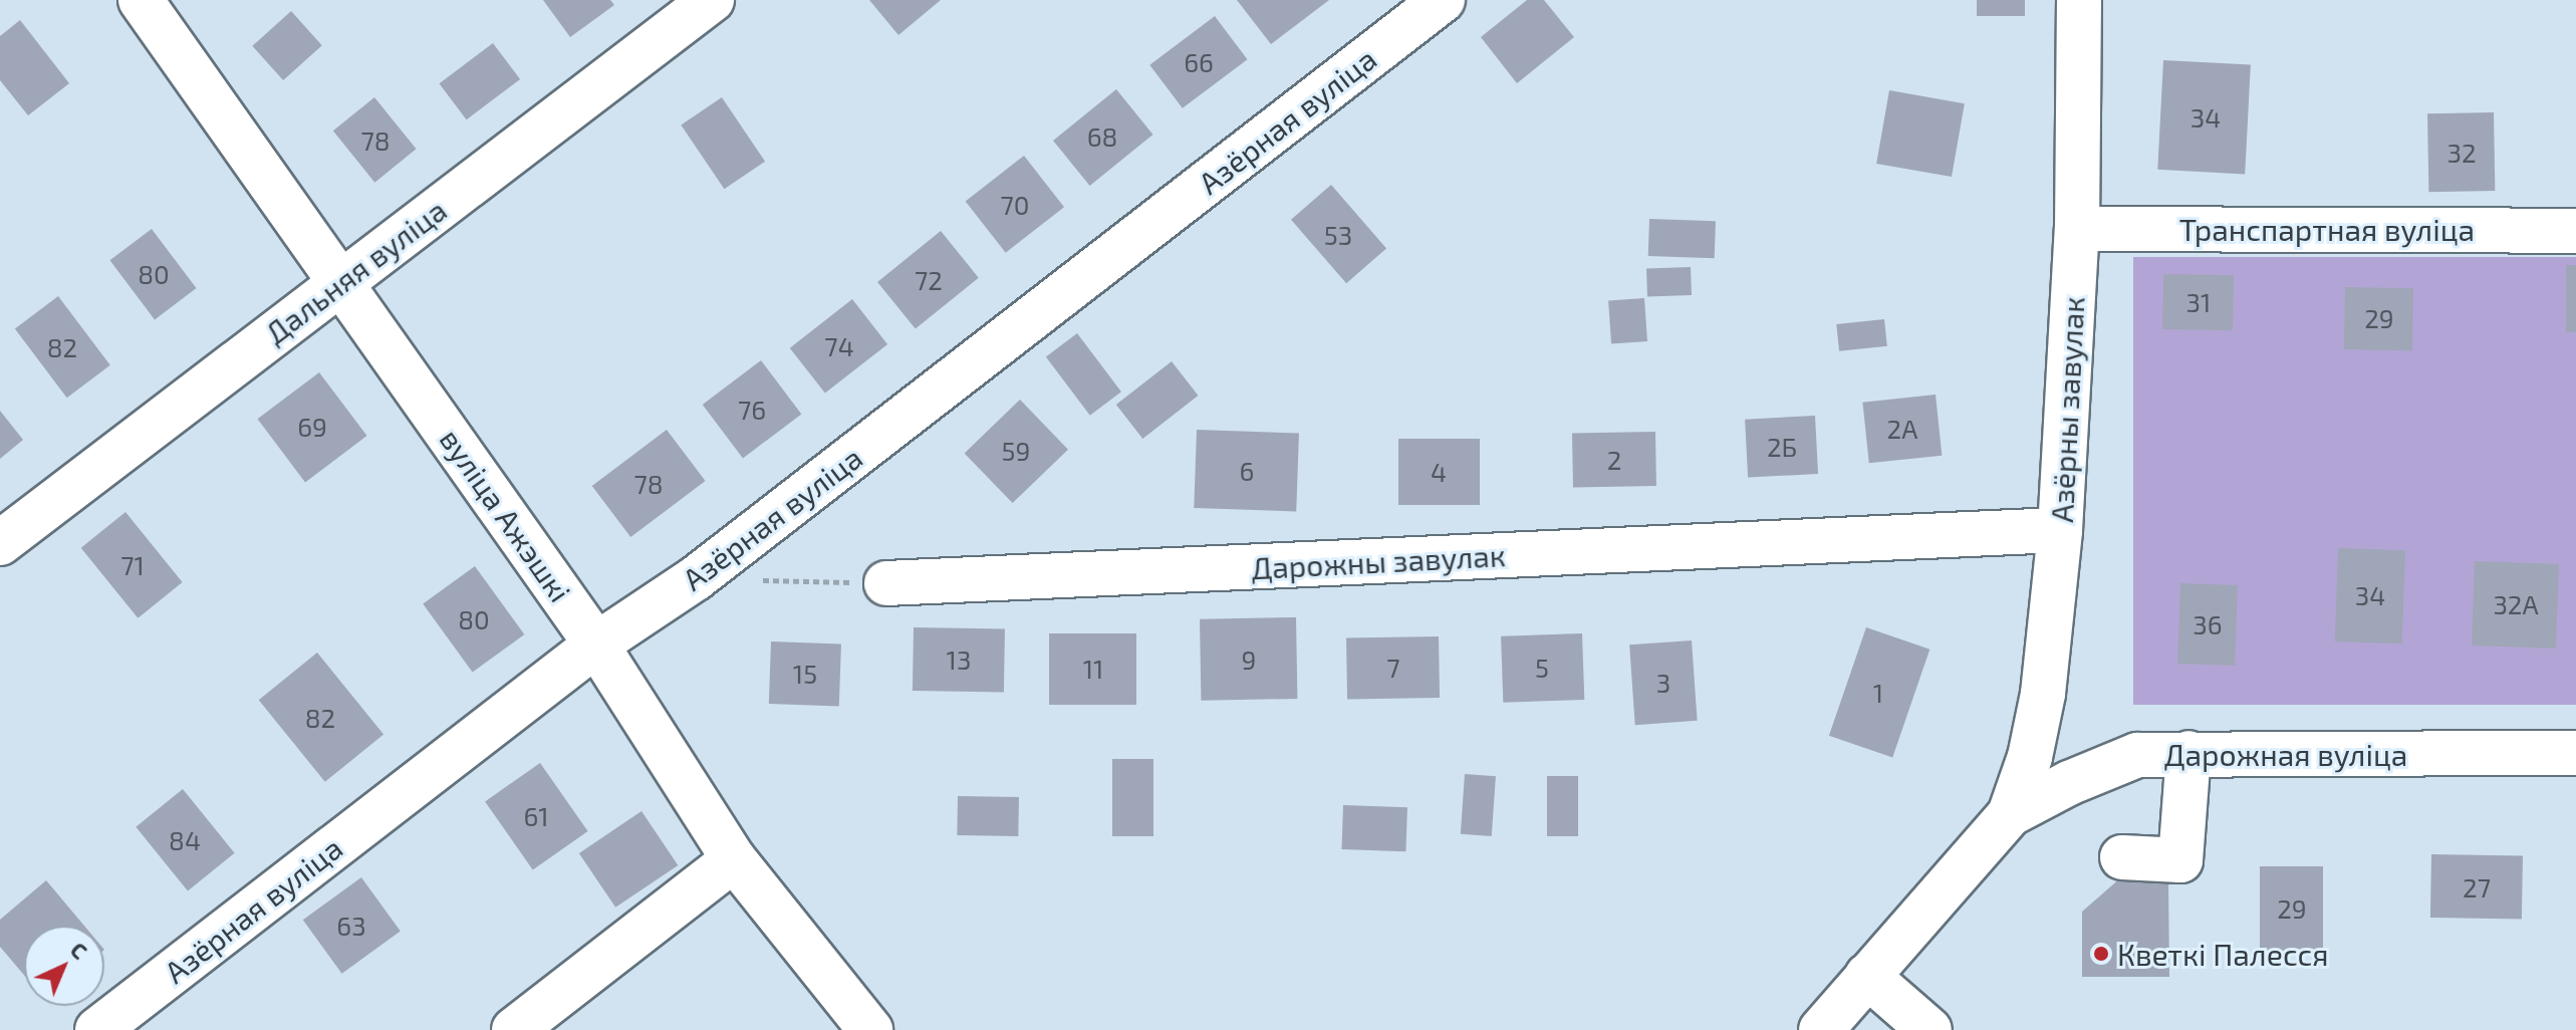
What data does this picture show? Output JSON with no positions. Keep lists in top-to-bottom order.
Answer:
{
  "streets": {
    "street": [
      "Азёрная вуліца",
      "Транспартная вуліца",
      "Дальняя вуліца",
      "Азёрны завулак",
      "вуліца Ажэшкі",
      "Дарожны завулак",
      "Дарожная вуліца"
    ]
  },
  "crossings": [
    ["Азёрная вуліца", "вуліца Ажэшкі"],
    ["Транспартная вуліца", "Азёрны завулак"],
    ["Дальняя вуліца", "вуліца Ажэшкі"],
    ["Азёрны завулак", "Дарожны завулак"],
    ["Азёрны завулак", "Дарожная вуліца"]
  ],
  "places": ["Кветкі Палесся"],
  "house_numbers": [
    "66",
    "34",
    "68",
    "78",
    "32",
    "70",
    "53",
    "80",
    "72",
    "31",
    "29",
    "74",
    "82",
    "76",
    "69",
    "2А",
    "2Б",
    "59",
    "2",
    "6",
    "4",
    "78",
    "71",
    "34",
    "32А",
    "80",
    "36",
    "13",
    "9",
    "7",
    "5",
    "11",
    "15",
    "3",
    "1",
    "82",
    "61",
    "84",
    "27",
    "29",
    "63"
  ],
  "north": "top right"
}
